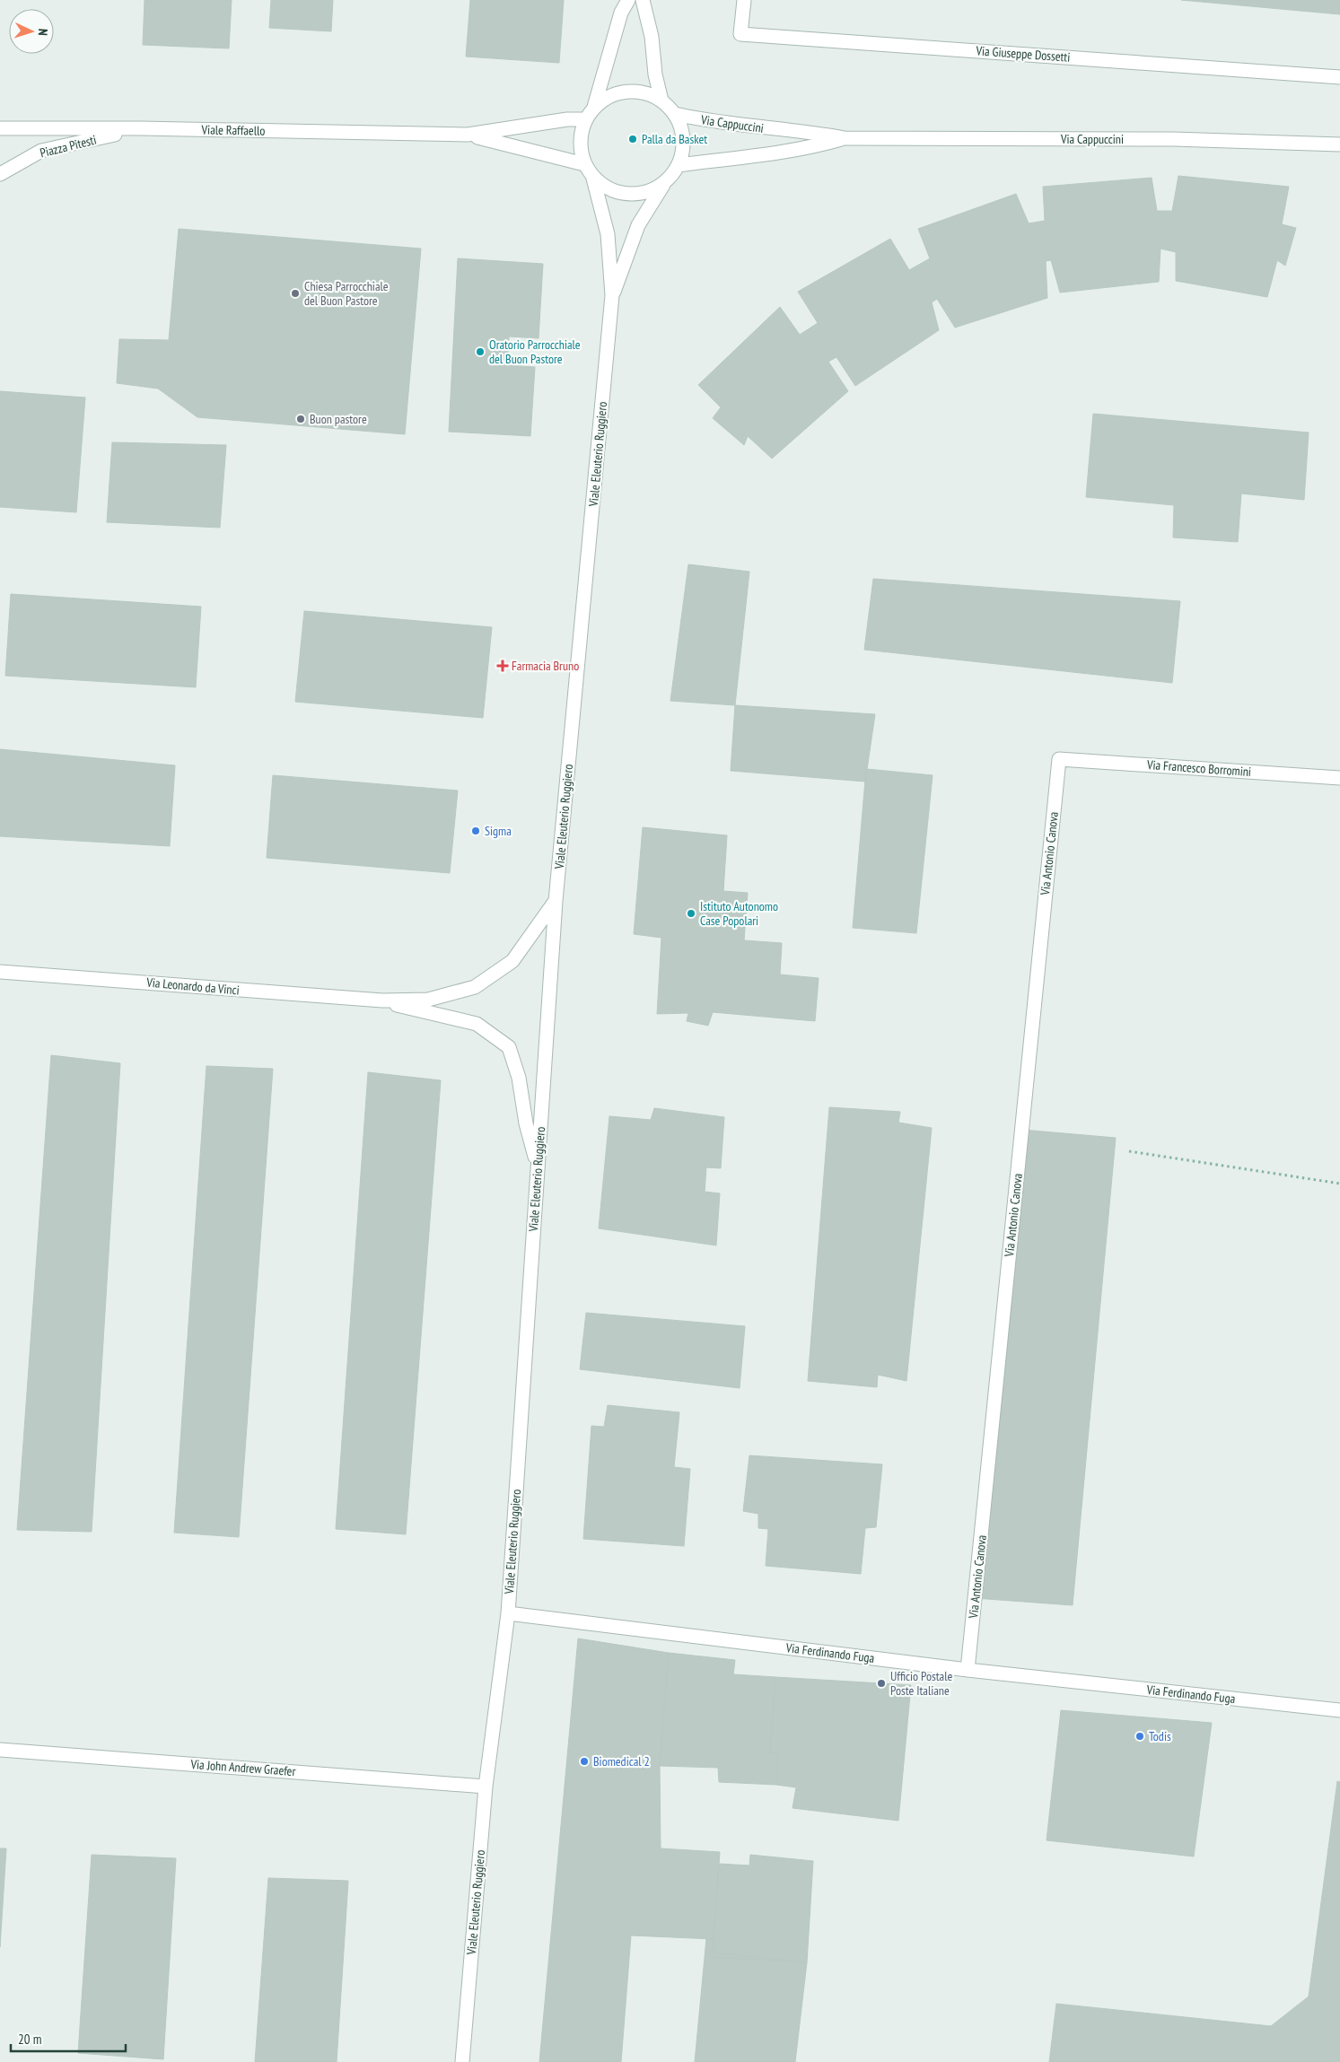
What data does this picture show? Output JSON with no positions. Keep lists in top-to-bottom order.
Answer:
{
  "streets": {
    "street": [
      "Via Giuseppe Dossetti",
      "Via Cappuccini",
      "Viale Raffaello",
      "Piazza Pitesti",
      "Viale Eleuterio Ruggiero",
      "Via Francesco Borromini",
      "Via Antonio Canova",
      "Via Leonardo da Vinci",
      "Via Ferdinando Fuga",
      "Via John Andrew Graefer"
    ]
  },
  "crossings": [
    ["Via Cappuccini", "Viale Raffaello"],
    ["Via Cappuccini", "Viale Eleuterio Ruggiero"],
    ["Viale Raffaello", "Piazza Pitesti"],
    ["Viale Raffaello", "Viale Eleuterio Ruggiero"],
    ["Viale Eleuterio Ruggiero", "Via Leonardo da Vinci"],
    ["Viale Eleuterio Ruggiero", "Via Ferdinando Fuga"],
    ["Viale Eleuterio Ruggiero", "Via John Andrew Graefer"],
    ["Via Francesco Borromini", "Via Antonio Canova"],
    ["Via Antonio Canova", "Via Ferdinando Fuga"]
  ],
  "places": {
    "other": [
      "Palla da Basket",
      "Chiesa Parrocchiale del Buon Pastore",
      "Oratorio Parrocchiale del Buon Pastore",
      "Buon pastore",
      "Sigma",
      "Istituto Autonomo Case Popolari",
      "Ufficio Postale Poste Italiane",
      "Todis",
      "Biomedical 2"
    ],
    "health": ["Farmacia Bruno"]
  },
  "scale_bar": "20 m",
  "north": "right"
}
